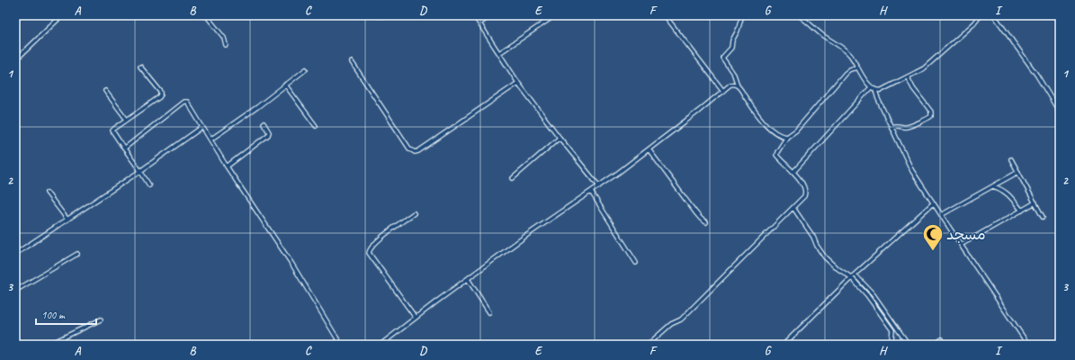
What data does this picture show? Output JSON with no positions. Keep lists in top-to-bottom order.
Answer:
{
  "places": {
    "mosque": ["مسجد"]
  },
  "scale_bar": "100 m",
  "grid": {
    "columns": [
      "A",
      "B",
      "C",
      "D",
      "E",
      "F",
      "G",
      "H",
      "I"
    ],
    "rows": ["1", "2", "3"]
  }
}
